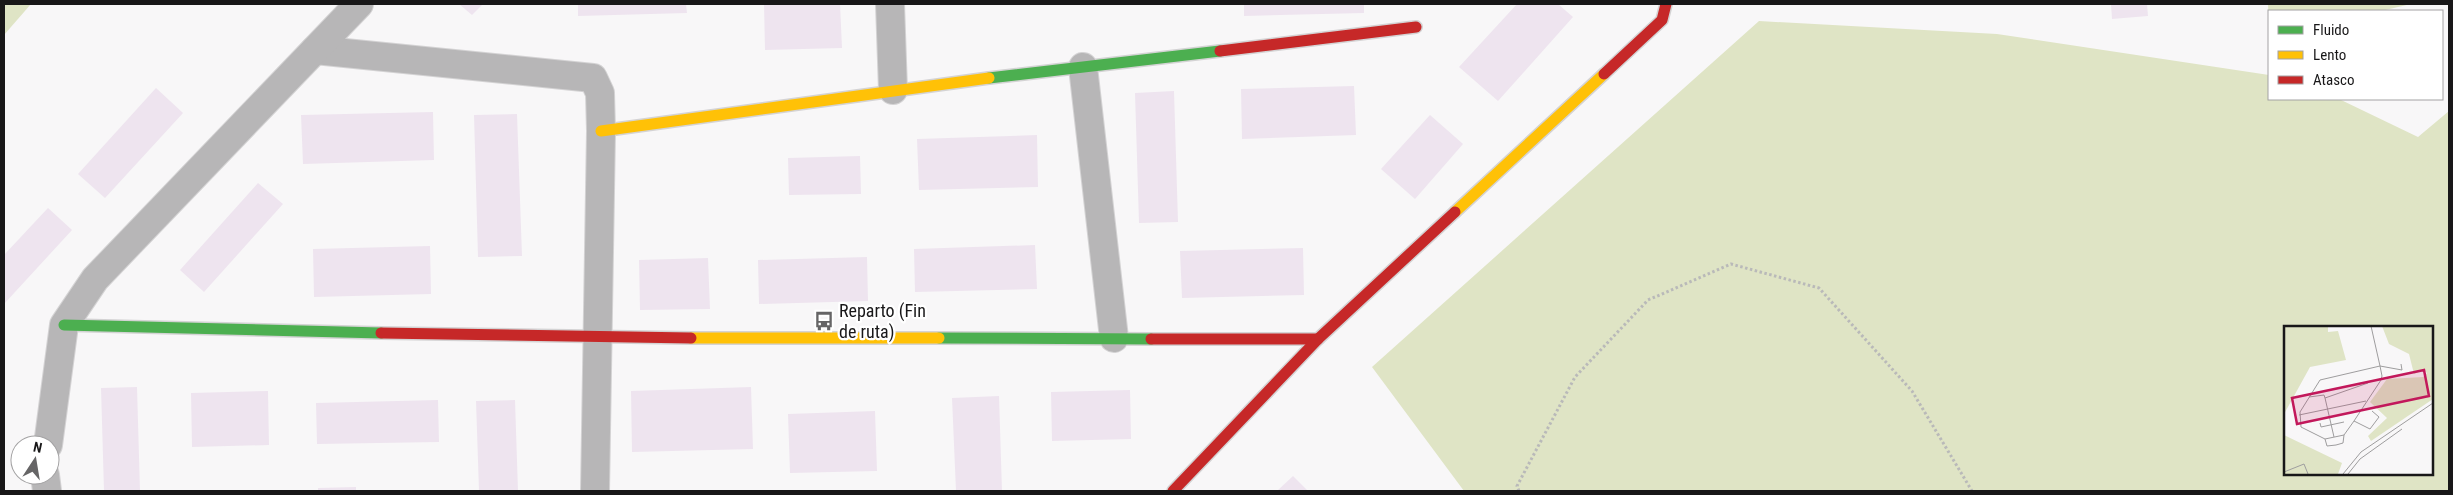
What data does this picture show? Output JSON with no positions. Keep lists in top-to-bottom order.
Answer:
{
  "places": {
    "bus stop": ["Reparto (Fin de ruta)"]
  },
  "legend": ["Fluido", "Lento", "Atasco"],
  "north": "top"
}
